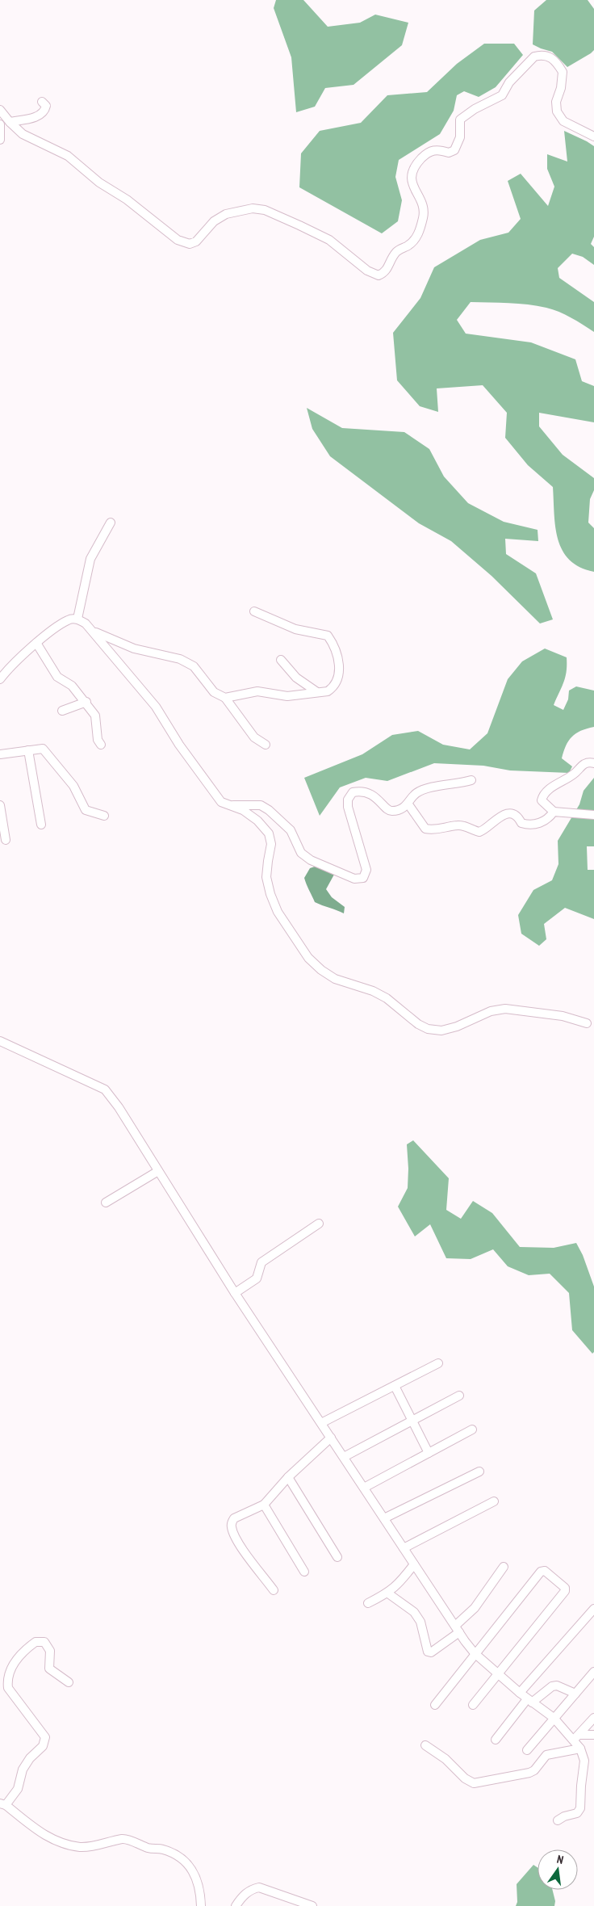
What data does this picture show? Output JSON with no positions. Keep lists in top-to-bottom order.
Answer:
{
  "north": "top"
}
